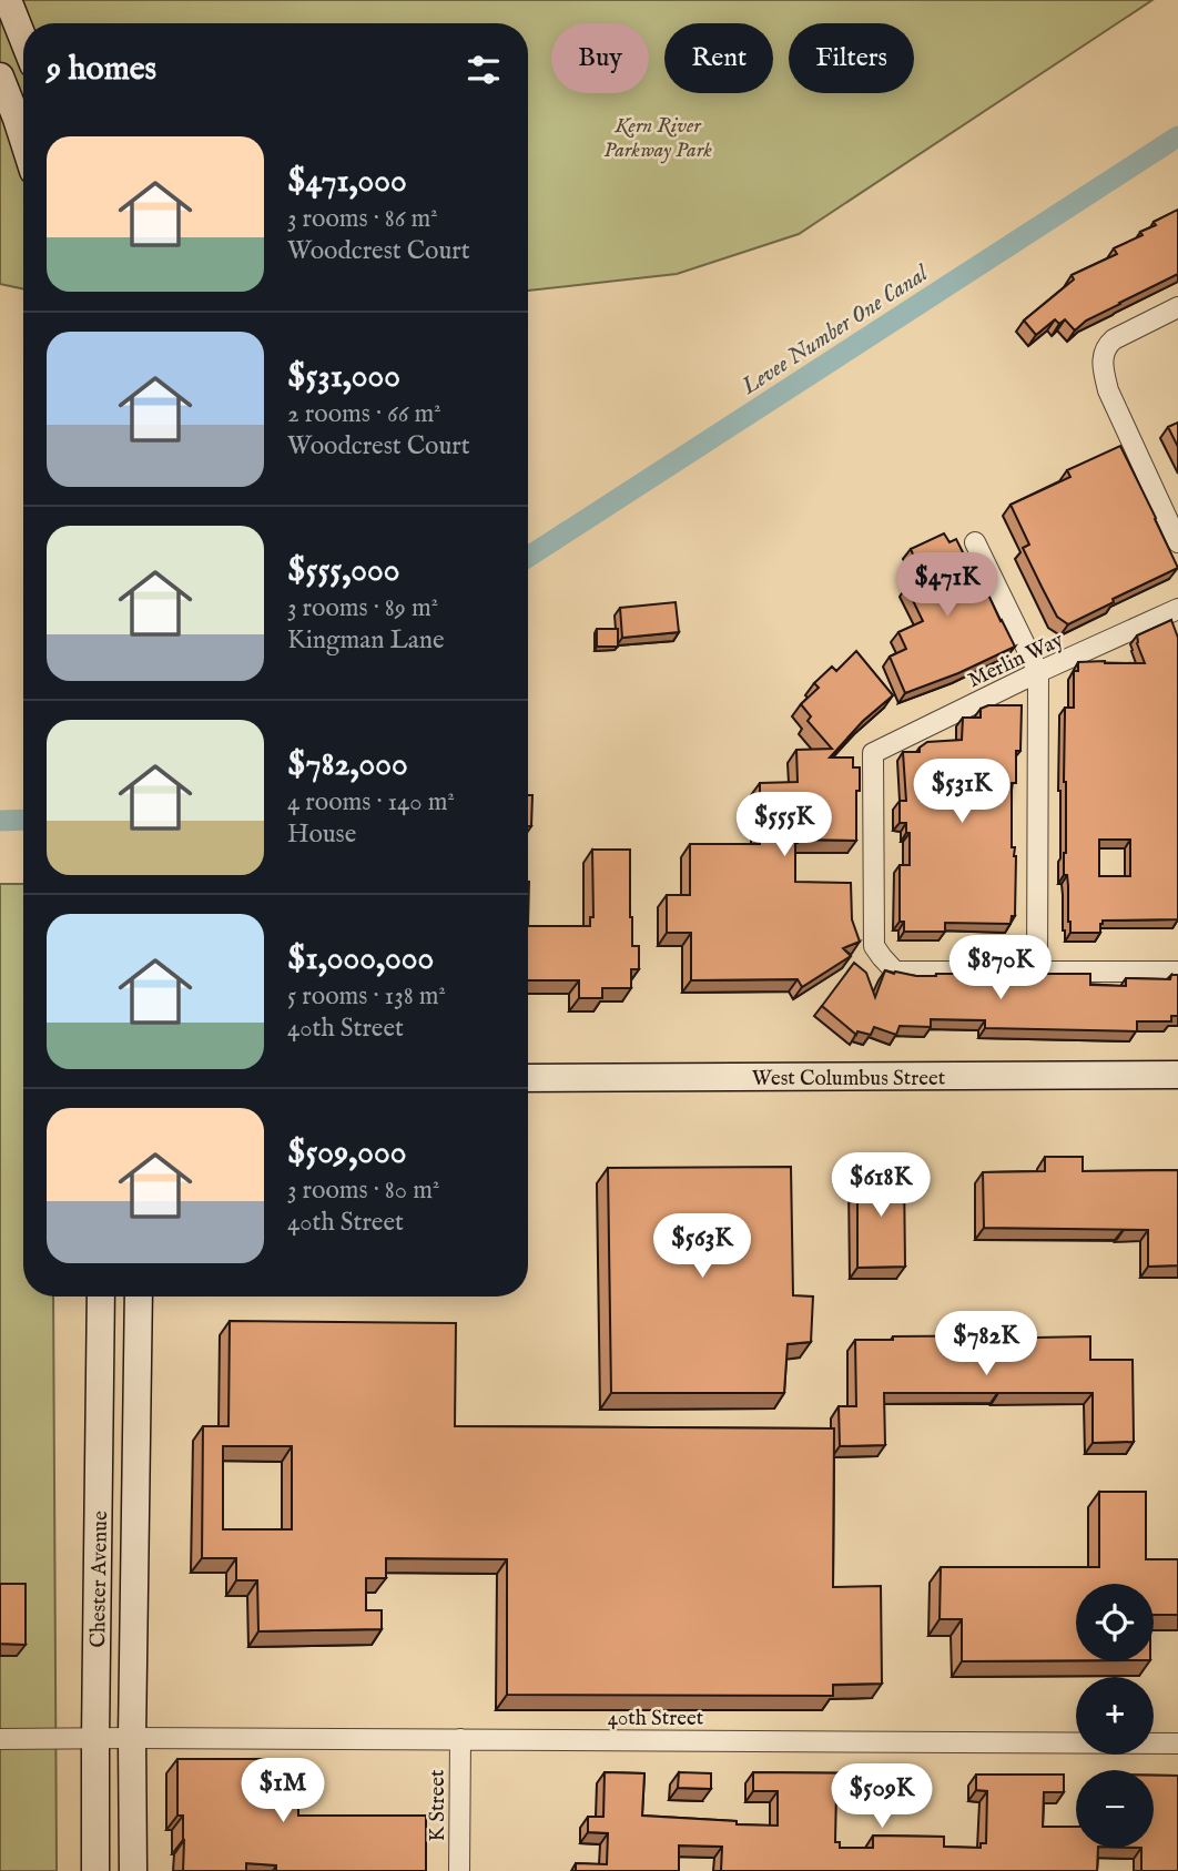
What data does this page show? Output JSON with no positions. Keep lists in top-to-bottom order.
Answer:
{
  "streets": {
    "main road": ["West Columbus Street", "Chester Avenue"],
    "street": ["Merlin Way", "40th Street", "K Street"]
  },
  "crossings": [
    ["Chester Avenue", "40th Street"],
    ["40th Street", "K Street"]
  ],
  "water": ["Levee Number One Canal"],
  "parks": ["Kern River Parkway Park"],
  "page": {
    "chip": ["Buy", "Rent", "Filters"],
    "heading": "9 homes",
    "list": [
      {
        "name": "$471,000",
        "note": "3 rooms · 86 m² · Woodcrest Court"
      },
      {
        "name": "$531,000",
        "note": "2 rooms · 66 m² · Woodcrest Court"
      },
      {
        "name": "$555,000",
        "note": "3 rooms · 89 m² · Kingman Lane"
      },
      {
        "name": "$782,000",
        "note": "4 rooms · 140 m² · House"
      },
      {
        "name": "$1,000,000",
        "note": "5 rooms · 138 m² · 40th Street"
      },
      {
        "name": "$509,000",
        "note": "3 rooms · 80 m² · 40th Street"
      }
    ],
    "price": [
      "$471K",
      "$531K",
      "$555K",
      "$870K",
      "$618K",
      "$563K",
      "$782K",
      "$1M",
      "$509K"
    ],
    "map_buttons": ["+", "−"]
  }
}
